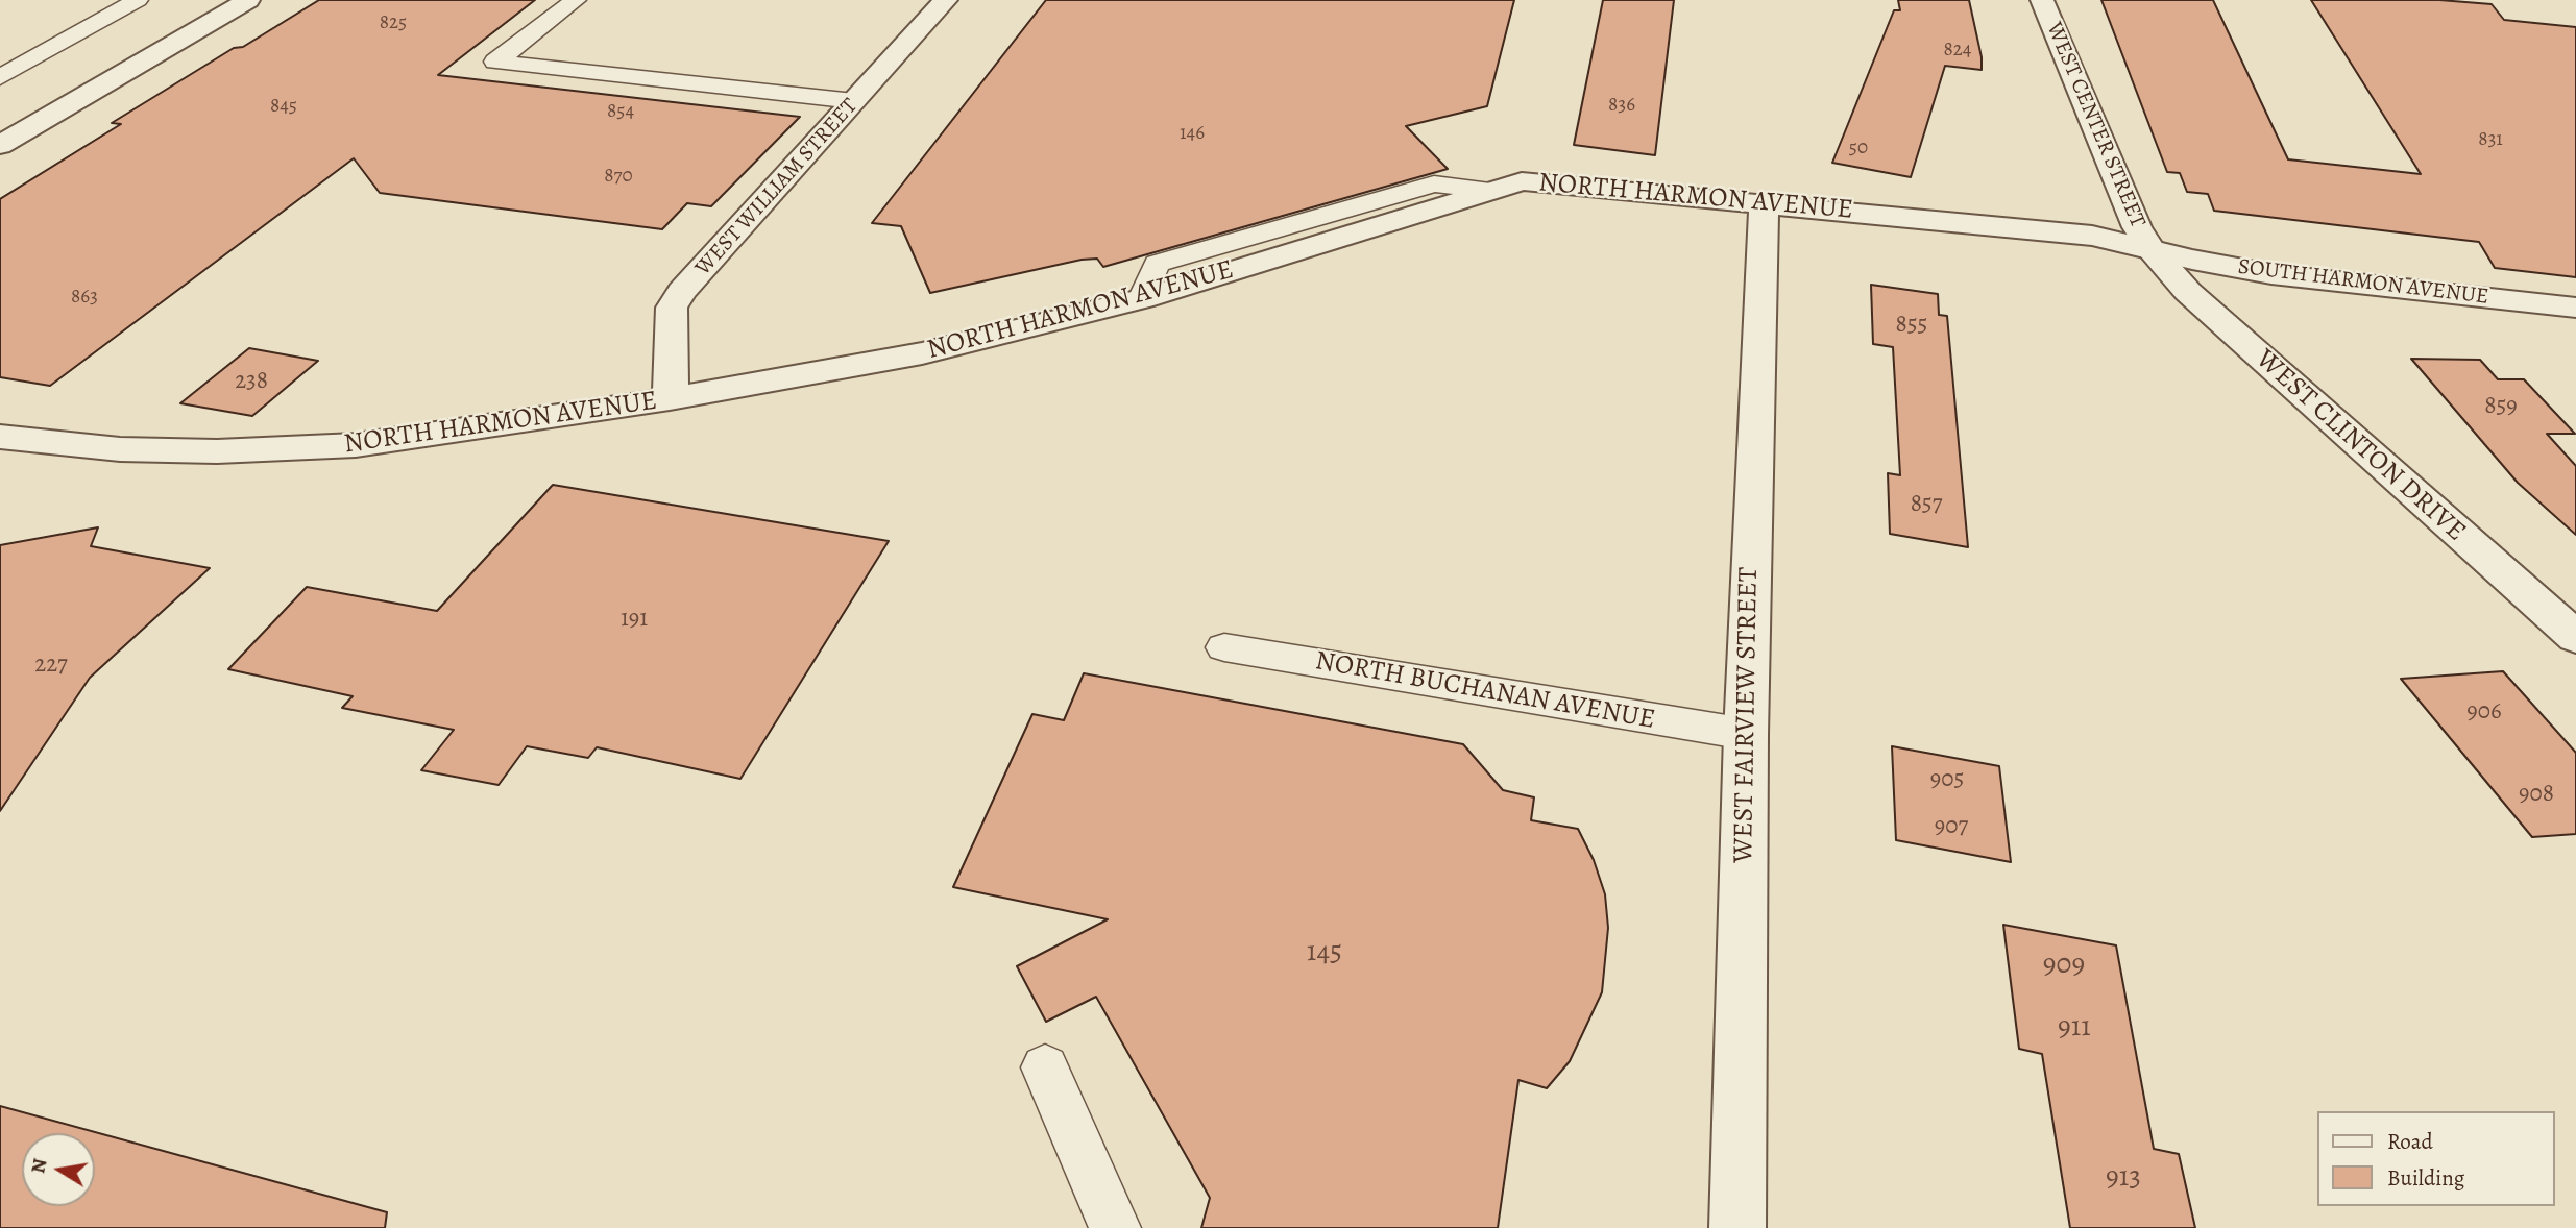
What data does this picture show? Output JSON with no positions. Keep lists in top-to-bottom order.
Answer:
{
  "streets": {
    "street": [
      "WEST CENTER STREET",
      "WEST WILLIAM STREET",
      "NORTH HARMON AVENUE",
      "SOUTH HARMON AVENUE",
      "WEST CLINTON DRIVE",
      "WEST FAIRVIEW STREET"
    ],
    "lane": ["NORTH BUCHANAN AVENUE"]
  },
  "crossings": [
    ["WEST CENTER STREET", "NORTH HARMON AVENUE"],
    ["WEST CENTER STREET", "SOUTH HARMON AVENUE"],
    ["WEST CENTER STREET", "WEST CLINTON DRIVE"],
    ["WEST WILLIAM STREET", "NORTH HARMON AVENUE"],
    ["NORTH HARMON AVENUE", "SOUTH HARMON AVENUE"],
    ["NORTH HARMON AVENUE", "WEST CLINTON DRIVE"],
    ["NORTH HARMON AVENUE", "WEST FAIRVIEW STREET"],
    ["SOUTH HARMON AVENUE", "WEST CLINTON DRIVE"],
    ["NORTH BUCHANAN AVENUE", "WEST FAIRVIEW STREET"]
  ],
  "house_numbers": [
    "825",
    "824",
    "836",
    "845",
    "854",
    "146",
    "831",
    "50",
    "870",
    "863",
    "855",
    "238",
    "859",
    "857",
    "191",
    "227",
    "906",
    "905",
    "908",
    "907",
    "145",
    "909",
    "911",
    "913"
  ],
  "legend": ["Road", "Building"],
  "north": "left"
}
